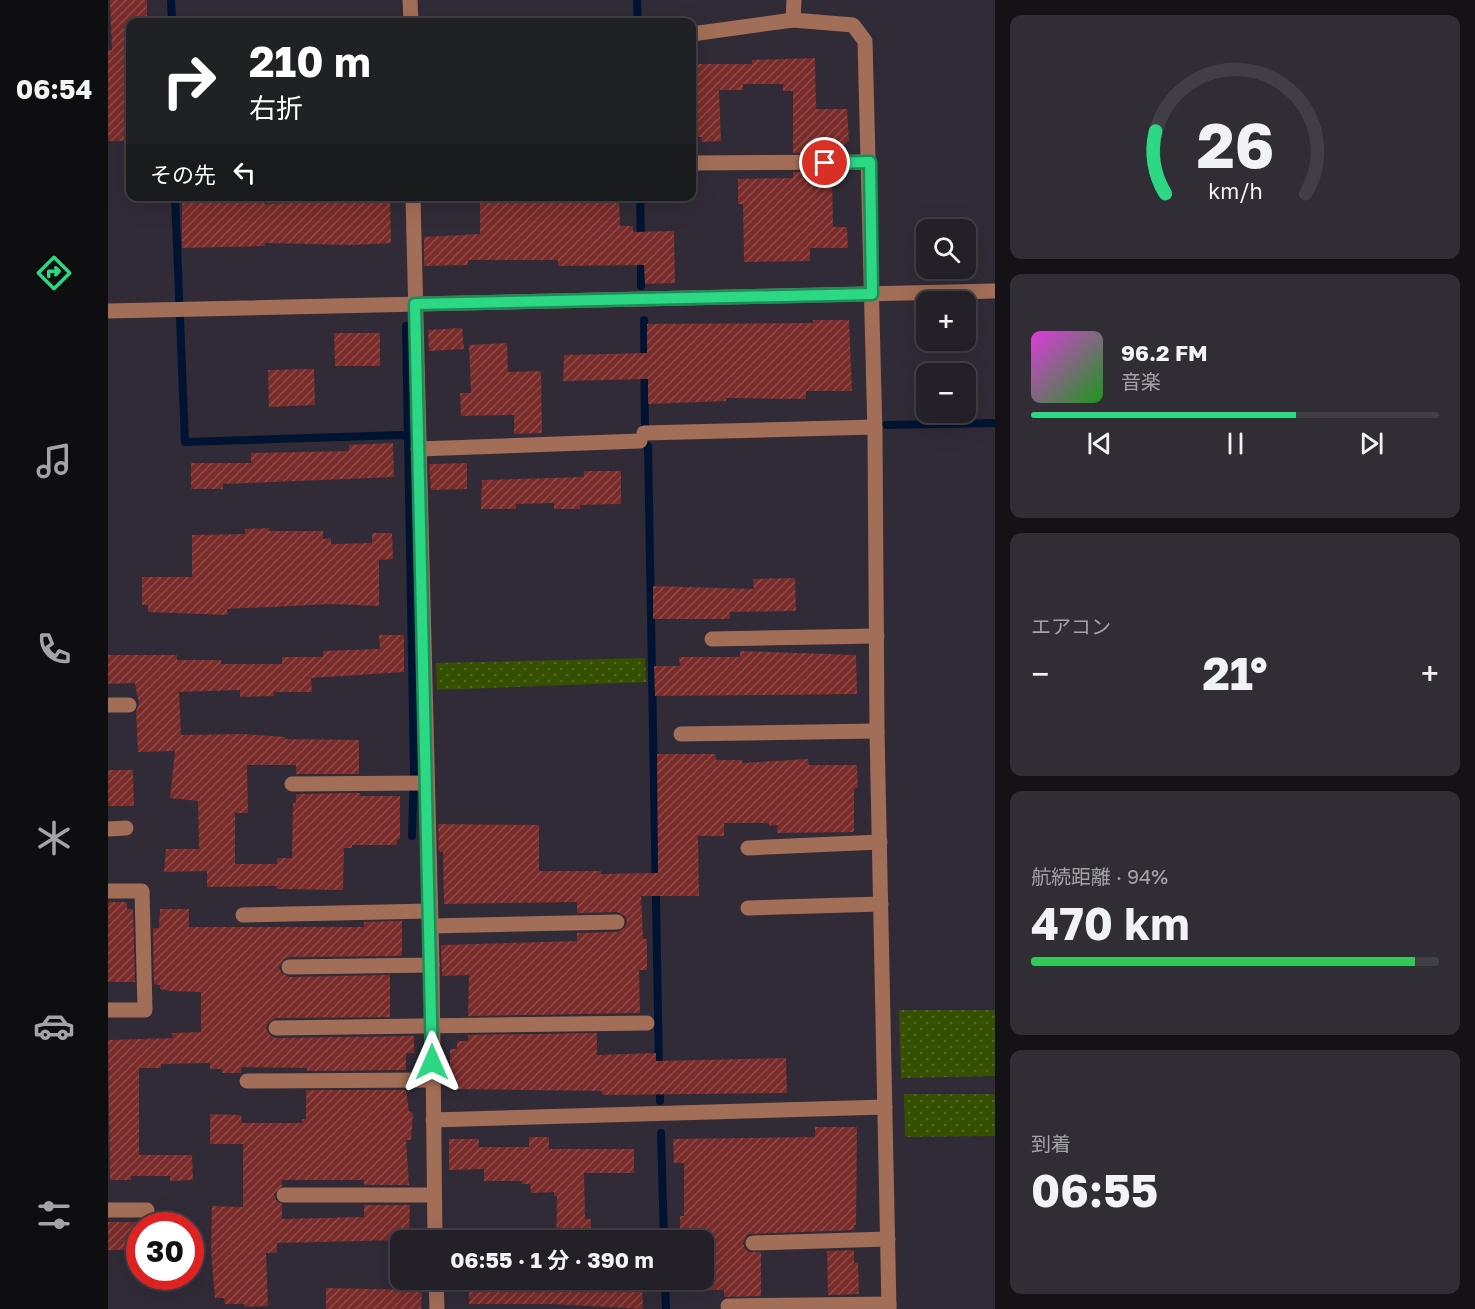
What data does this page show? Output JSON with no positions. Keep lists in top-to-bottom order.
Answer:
{
  "page": {
    "tabs": "06:54",
    "turn": ["210 m", "右折"],
    "then": "その先",
    "map_buttons": ["+", "−"],
    "song": ["96.2 FM", "音楽"],
    "tile": [
      "エアコン",
      ["航続距離 · 94%", "470 km"],
      ["到着", "06:55"]
    ],
    "heat": ["−", "21°", "+"],
    "limit": "30",
    "trip": "06:55 · 1 分 · 390 m",
    "gauge": ["26", "km/h"]
  }
}
